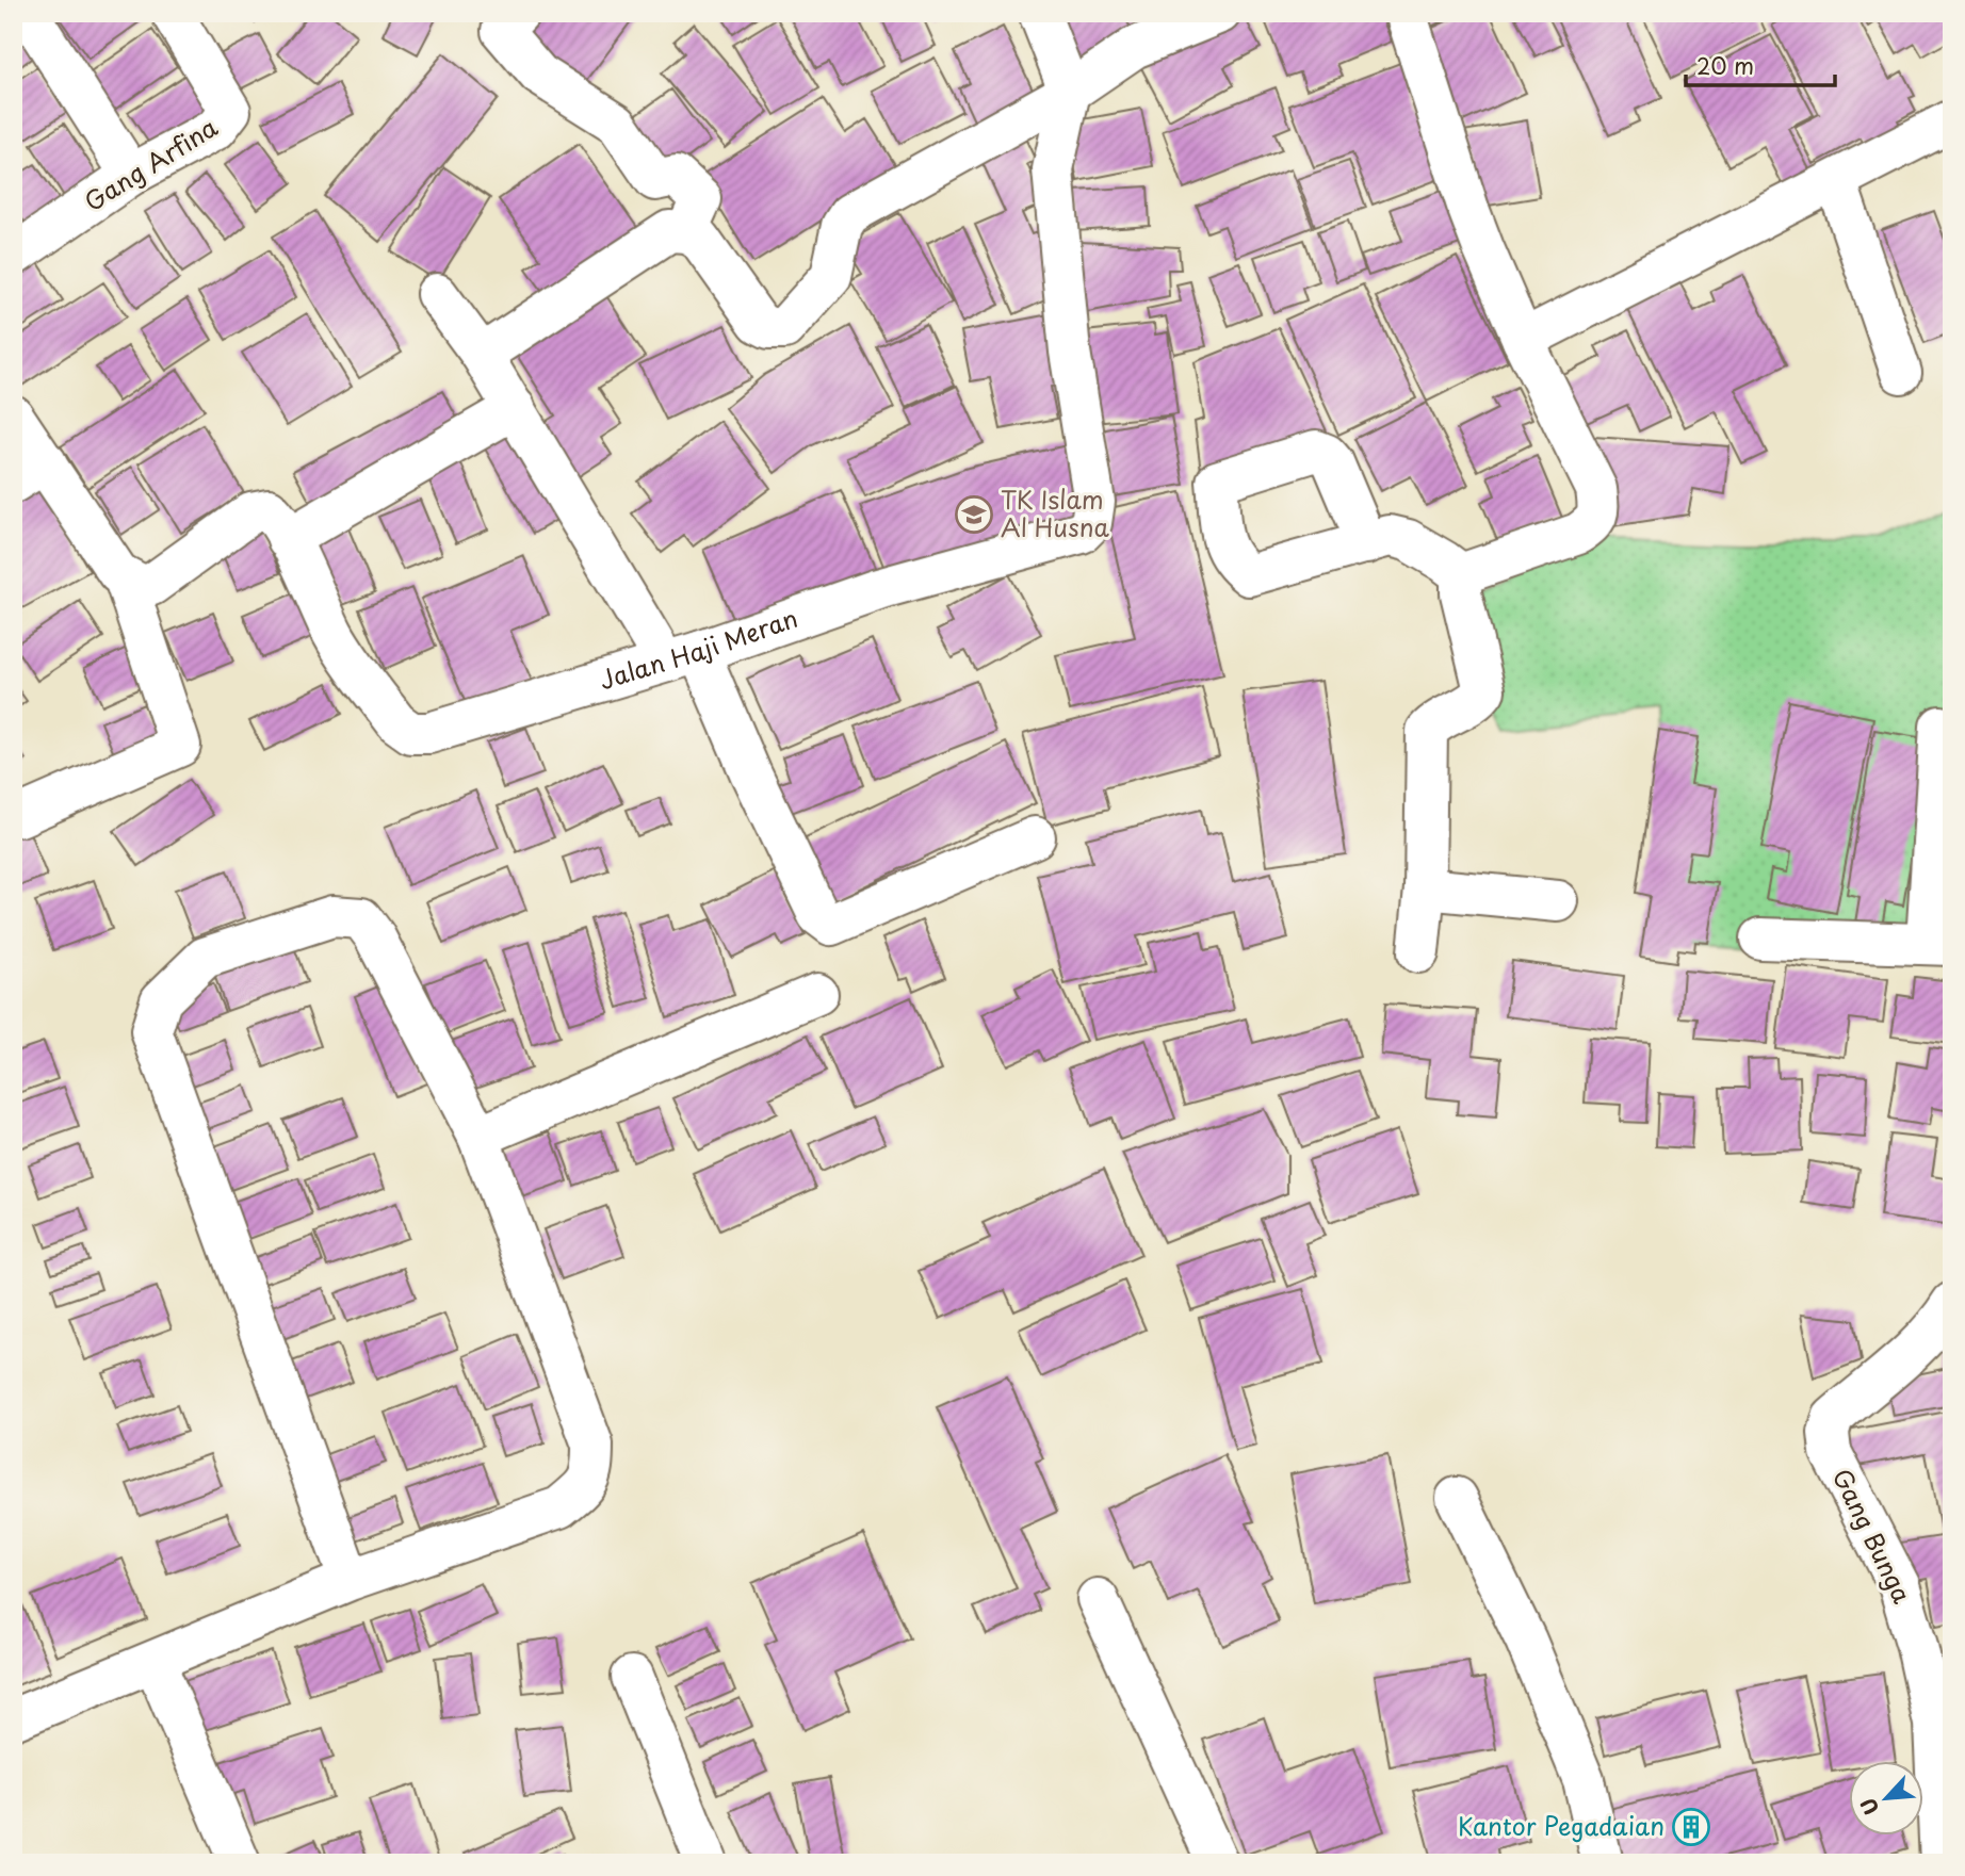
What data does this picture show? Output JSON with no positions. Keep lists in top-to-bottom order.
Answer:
{
  "streets": {
    "street": ["Gang Arfina", "Jalan Haji Meran", "Gang Bunga"]
  },
  "places": {
    "school or university": ["TK Islam Al Husna"],
    "building": ["Kantor Pegadaian"]
  },
  "scale_bar": "20 m",
  "north": "bottom left"
}
